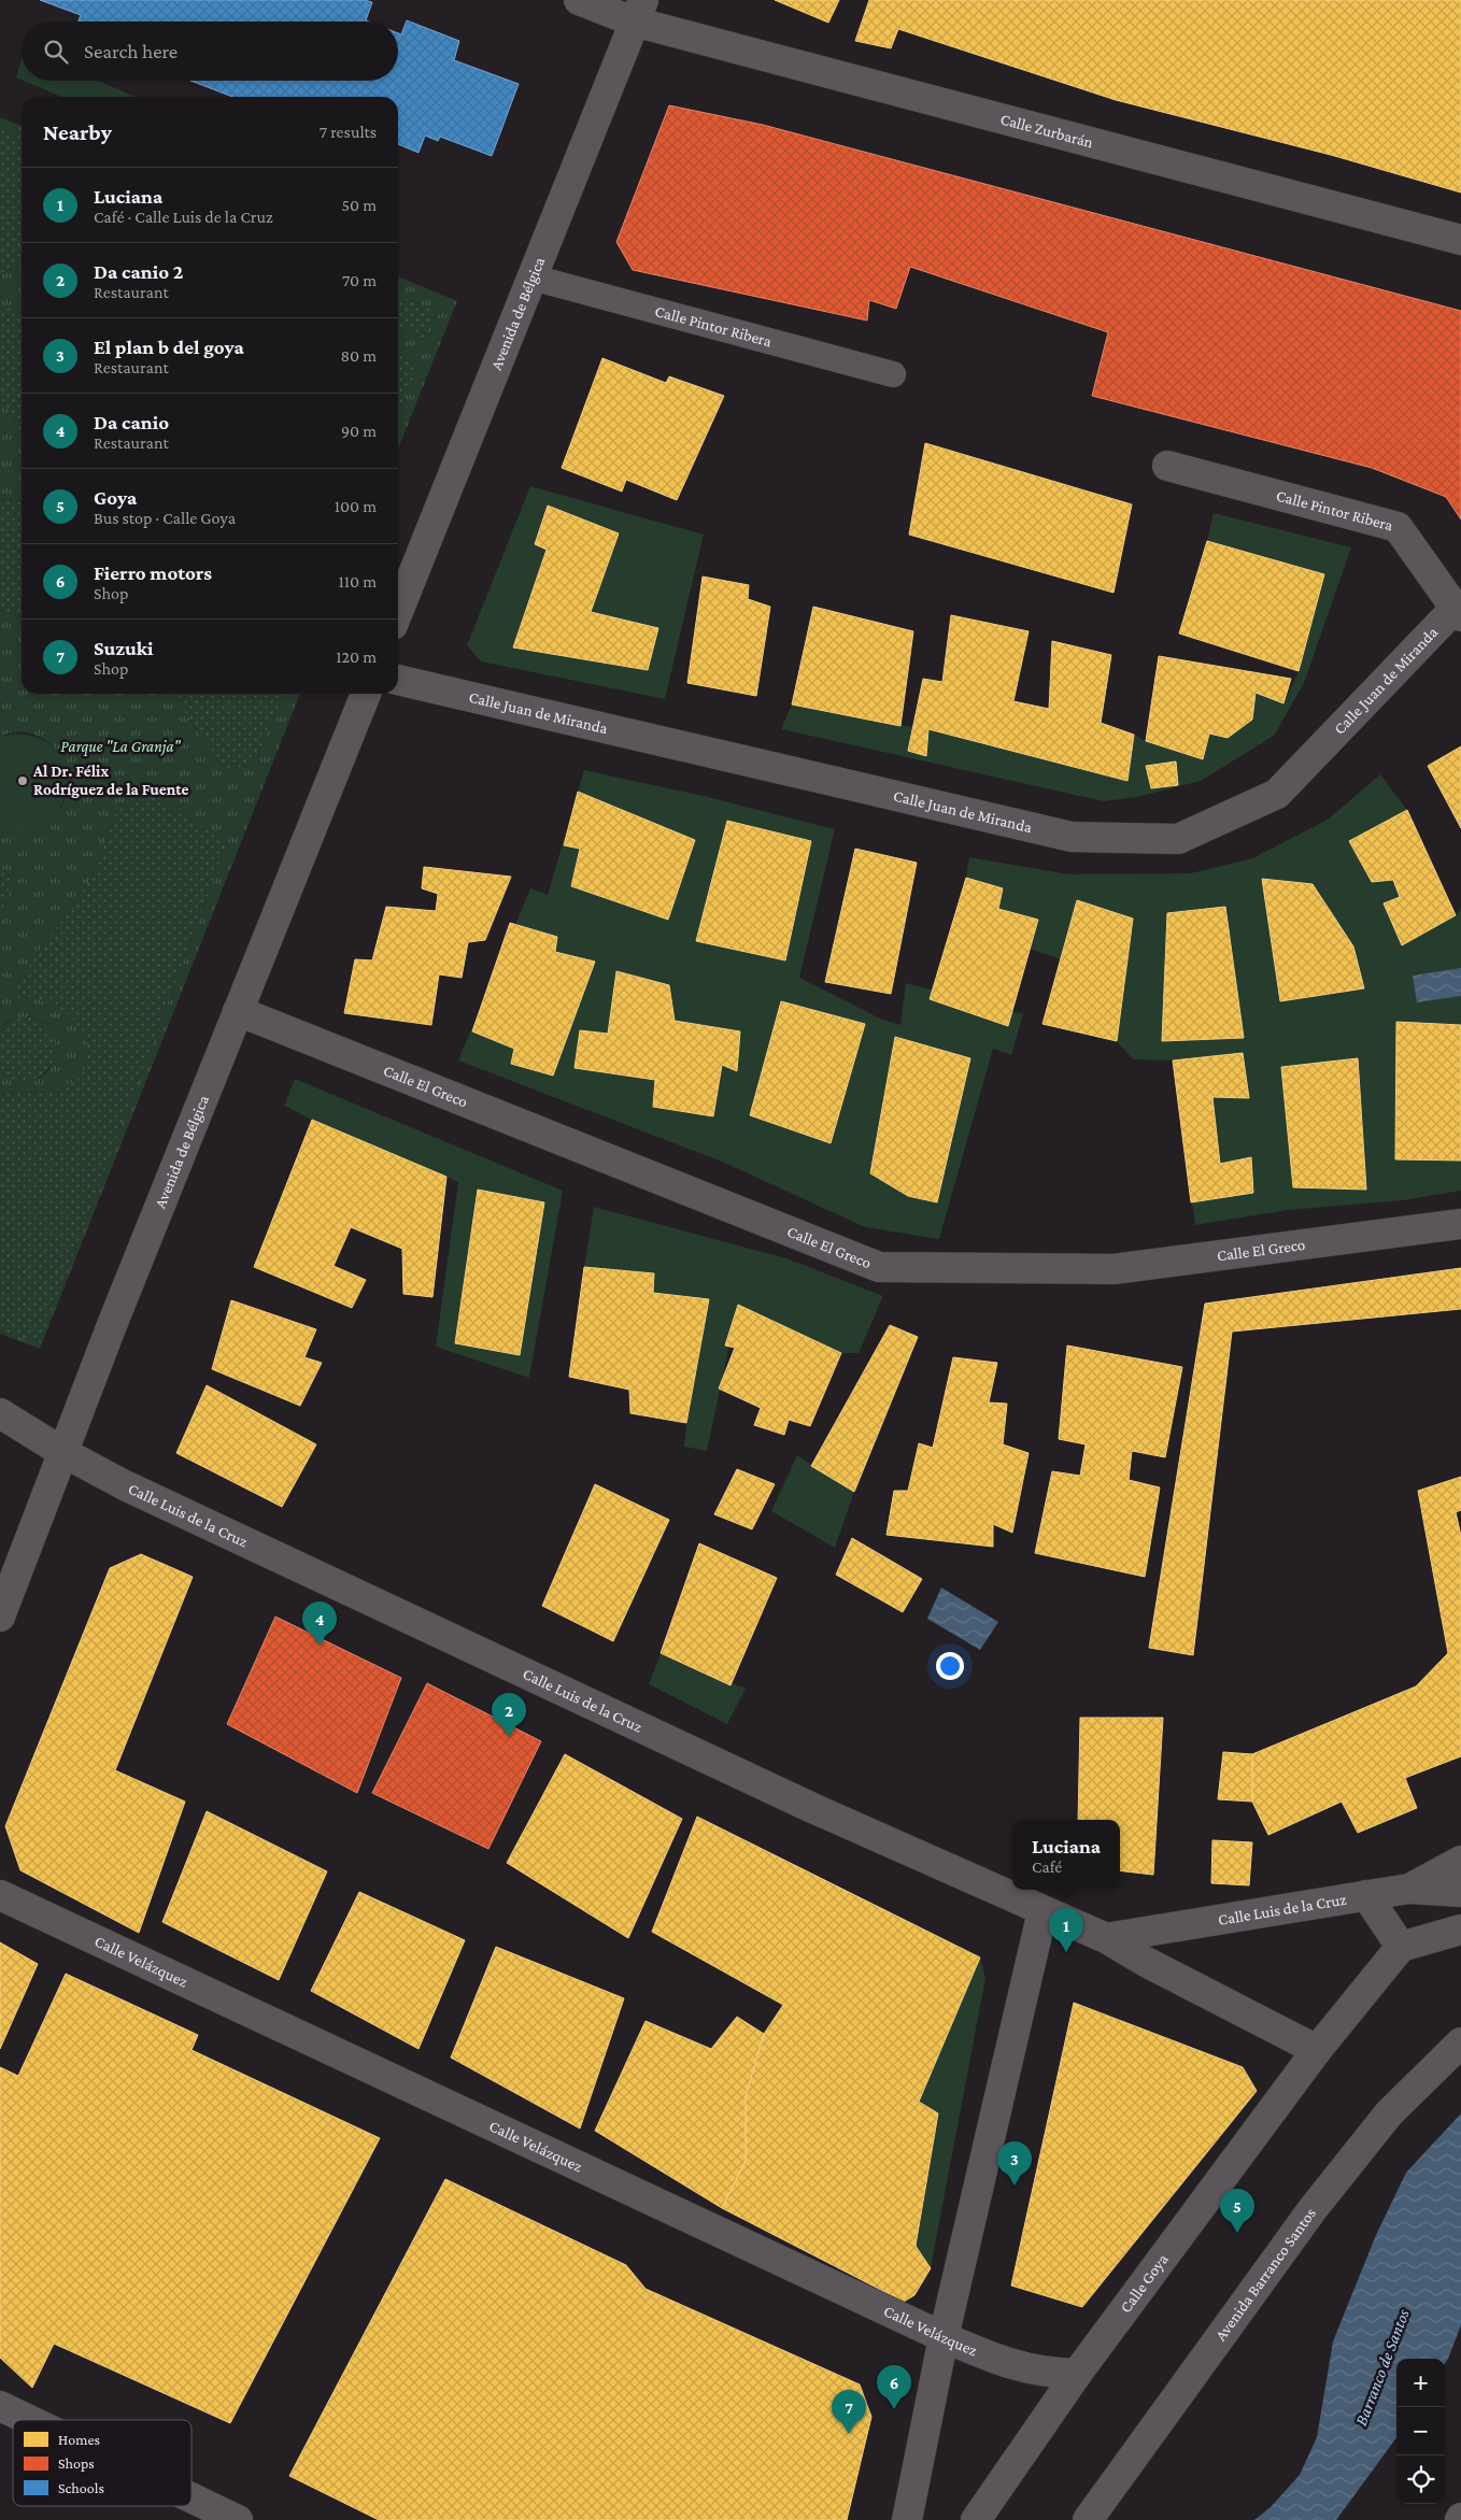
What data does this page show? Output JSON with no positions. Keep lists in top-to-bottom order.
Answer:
{
  "streets": {
    "street": [
      "Calle Zurbarán",
      "Avenida de Bélgica",
      "Calle Pintor Ribera",
      "Calle Juan de Miranda",
      "Calle El Greco",
      "Calle Luis de la Cruz",
      "Calle Velázquez",
      "Avenida Barranco Santos",
      "Calle Goya"
    ]
  },
  "crossings": [
    ["Calle Zurbarán", "Avenida de Bélgica"],
    ["Avenida de Bélgica", "Calle Pintor Ribera"],
    ["Avenida de Bélgica", "Calle El Greco"],
    ["Avenida de Bélgica", "Calle Luis de la Cruz"],
    ["Calle Pintor Ribera", "Calle Juan de Miranda"],
    ["Calle Luis de la Cruz", "Calle Goya"],
    ["Calle Velázquez", "Calle Goya"]
  ],
  "water": ["Barranco de Santos"],
  "parks": ["Parque \"La Granja\""],
  "places": ["Al Dr. Félix Rodríguez de la Fuente"],
  "legend": ["Homes", "Shops", "Schools"],
  "page": {
    "search": "Search here",
    "heading": ["Nearby", "7 results"],
    "list": [
      {
        "mark": "1",
        "name": "Luciana",
        "note": "Café · Calle Luis de la Cruz",
        "value": "50 m"
      },
      {
        "mark": "2",
        "name": "Da canio 2",
        "note": "Restaurant",
        "value": "70 m"
      },
      {
        "mark": "3",
        "name": "El plan b del goya",
        "note": "Restaurant",
        "value": "80 m"
      },
      {
        "mark": "4",
        "name": "Da canio",
        "note": "Restaurant",
        "value": "90 m"
      },
      {
        "mark": "5",
        "name": "Goya",
        "note": "Bus stop · Calle Goya",
        "value": "100 m"
      },
      {
        "mark": "6",
        "name": "Fierro motors",
        "note": "Shop",
        "value": "110 m"
      },
      {
        "mark": "7",
        "name": "Suzuki",
        "note": "Shop",
        "value": "120 m"
      }
    ],
    "pins": [
      "4",
      "2",
      "1",
      "3",
      "5",
      "6",
      "7"
    ],
    "popup": ["Luciana", "Café"],
    "map_buttons": ["+", "−"]
  }
}
